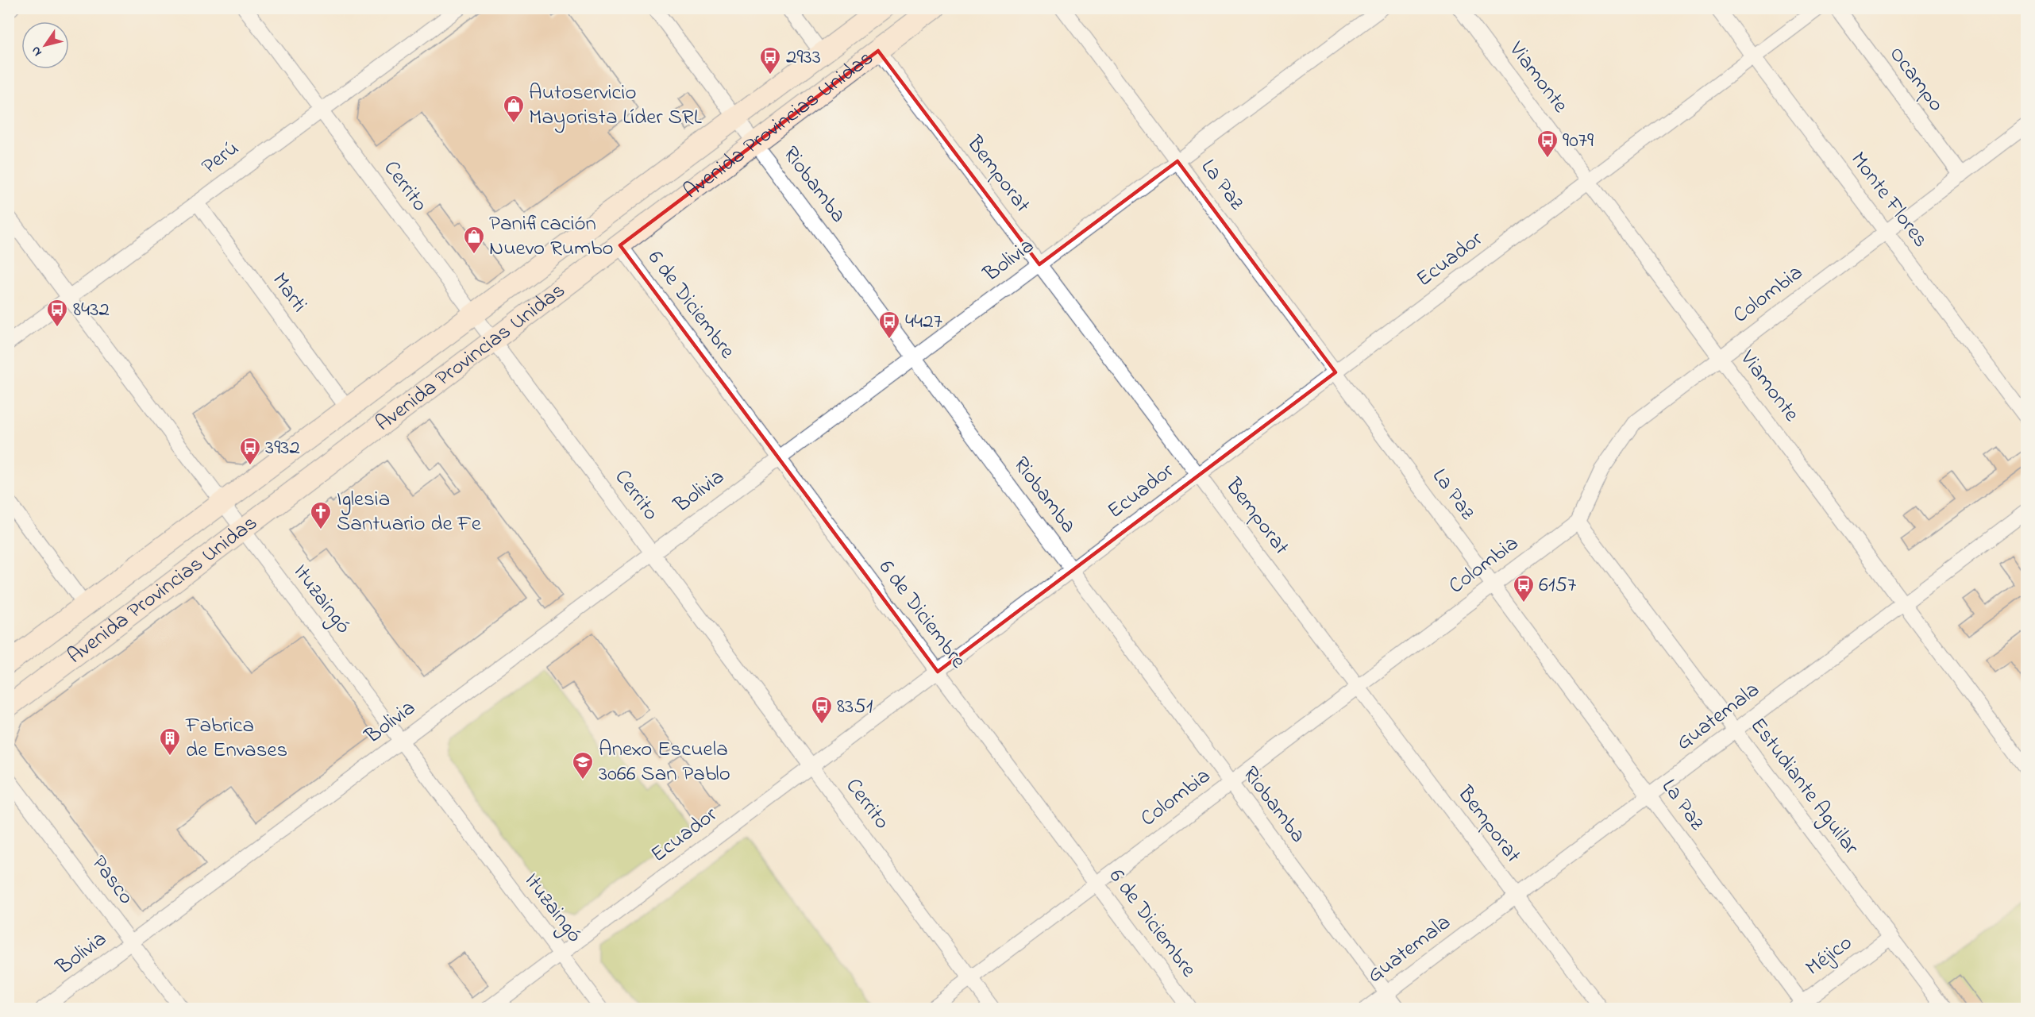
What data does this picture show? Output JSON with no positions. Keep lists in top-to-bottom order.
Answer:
{
  "streets": {
    "main road": ["Avenida Provincias Unidas"],
    "street": [
      "Viamonte",
      "Ocampo",
      "Perú",
      "Bemporat",
      "Riobamba",
      "La Paz",
      "Cerrito",
      "Monte Flores",
      "Ecuador",
      "Bolivia",
      "Marti",
      "Colombia",
      "6 de Diciembre",
      "Ituzaingó",
      "Guatemala",
      "Estudiante Aguilar",
      "Pasco",
      "Méjico"
    ]
  },
  "crossings": [
    ["Viamonte", "Ecuador"],
    ["Viamonte", "Colombia"],
    ["Viamonte", "Guatemala"],
    ["Ocampo", "Colombia"],
    ["Avenida Provincias Unidas", "Bemporat"],
    ["Avenida Provincias Unidas", "Riobamba"],
    ["Avenida Provincias Unidas", "Cerrito"],
    ["Avenida Provincias Unidas", "Marti"],
    ["Avenida Provincias Unidas", "6 de Diciembre"],
    ["Avenida Provincias Unidas", "Ituzaingó"],
    ["Perú", "Cerrito"],
    ["Perú", "Marti"],
    ["Perú", "Ituzaingó"],
    ["Bemporat", "Ecuador"],
    ["Bemporat", "Bolivia"],
    ["Bemporat", "Colombia"],
    ["Bemporat", "Guatemala"],
    ["Riobamba", "Ecuador"],
    ["Riobamba", "Bolivia"],
    ["Riobamba", "Colombia"],
    ["Riobamba", "Guatemala"],
    ["La Paz", "Ecuador"],
    ["La Paz", "Bolivia"],
    ["La Paz", "Colombia"],
    ["La Paz", "Guatemala"],
    ["La Paz", "Méjico"],
    ["Cerrito", "Ecuador"],
    ["Cerrito", "Bolivia"],
    ["Cerrito", "Colombia"],
    ["Monte Flores", "Ecuador"],
    ["Monte Flores", "Colombia"],
    ["Ecuador", "6 de Diciembre"],
    ["Ecuador", "Ituzaingó"],
    ["Bolivia", "6 de Diciembre"],
    ["Bolivia", "Ituzaingó"],
    ["Bolivia", "Pasco"],
    ["Colombia", "6 de Diciembre"],
    ["Colombia", "Estudiante Aguilar"],
    ["Guatemala", "Estudiante Aguilar"],
    ["Estudiante Aguilar", "Méjico"]
  ],
  "places": {
    "bus stop": [
      "2933",
      "9079",
      "8432",
      "4427",
      "3932",
      "6157",
      "8351"
    ],
    "shop": ["Autoservicio Mayorista Líder SRL", "Panificación Nuevo Rumbo"],
    "church": ["Iglesia Santuario de Fe"],
    "building": ["Fabrica de Envases"],
    "school or university": ["Anexo Escuela 3066 San Pablo"]
  },
  "north": "bottom left"
}
